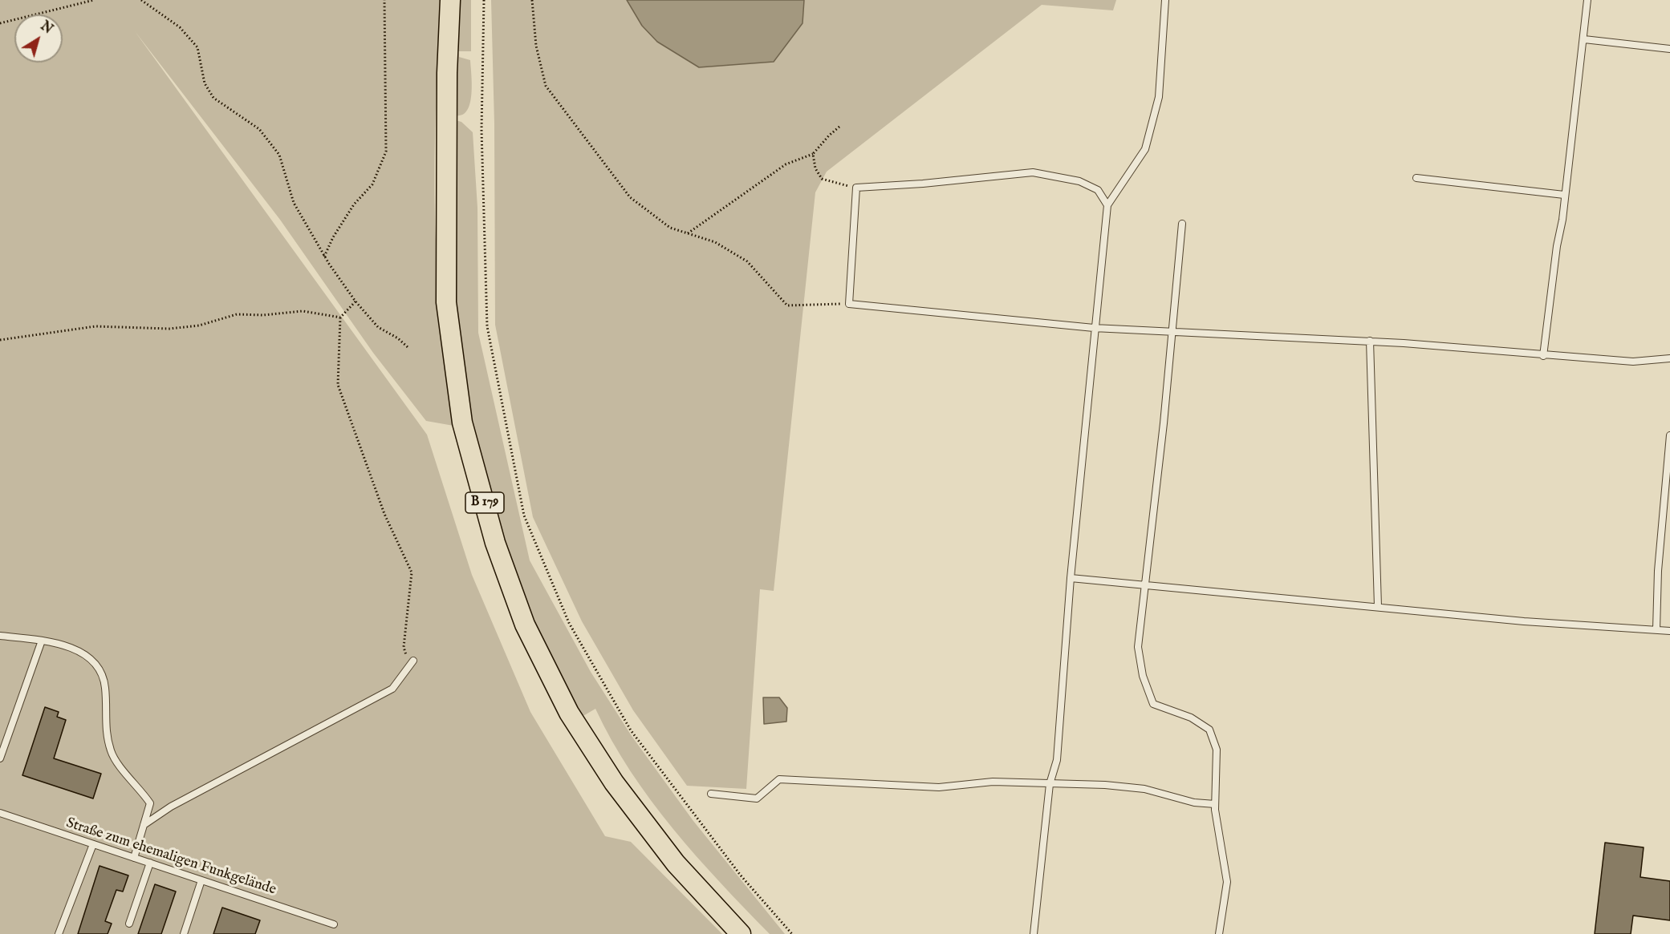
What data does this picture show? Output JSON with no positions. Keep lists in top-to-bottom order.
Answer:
{
  "streets": {
    "main road": ["B 179"],
    "lane": ["Straße zum ehemaligen Funkgelände"]
  },
  "north": "top right"
}
